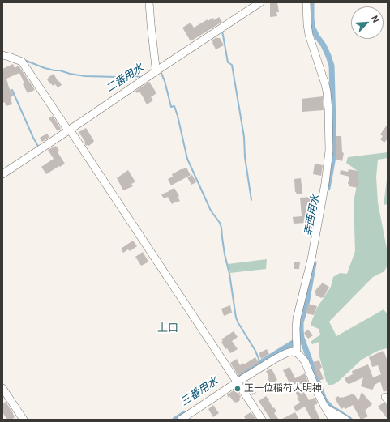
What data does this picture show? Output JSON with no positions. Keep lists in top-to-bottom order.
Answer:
{
  "districts": ["上口"],
  "water": ["二番用水", "幸西用水", "三番用水"],
  "places": ["正一位稲荷大明神"],
  "north": "top right"
}
